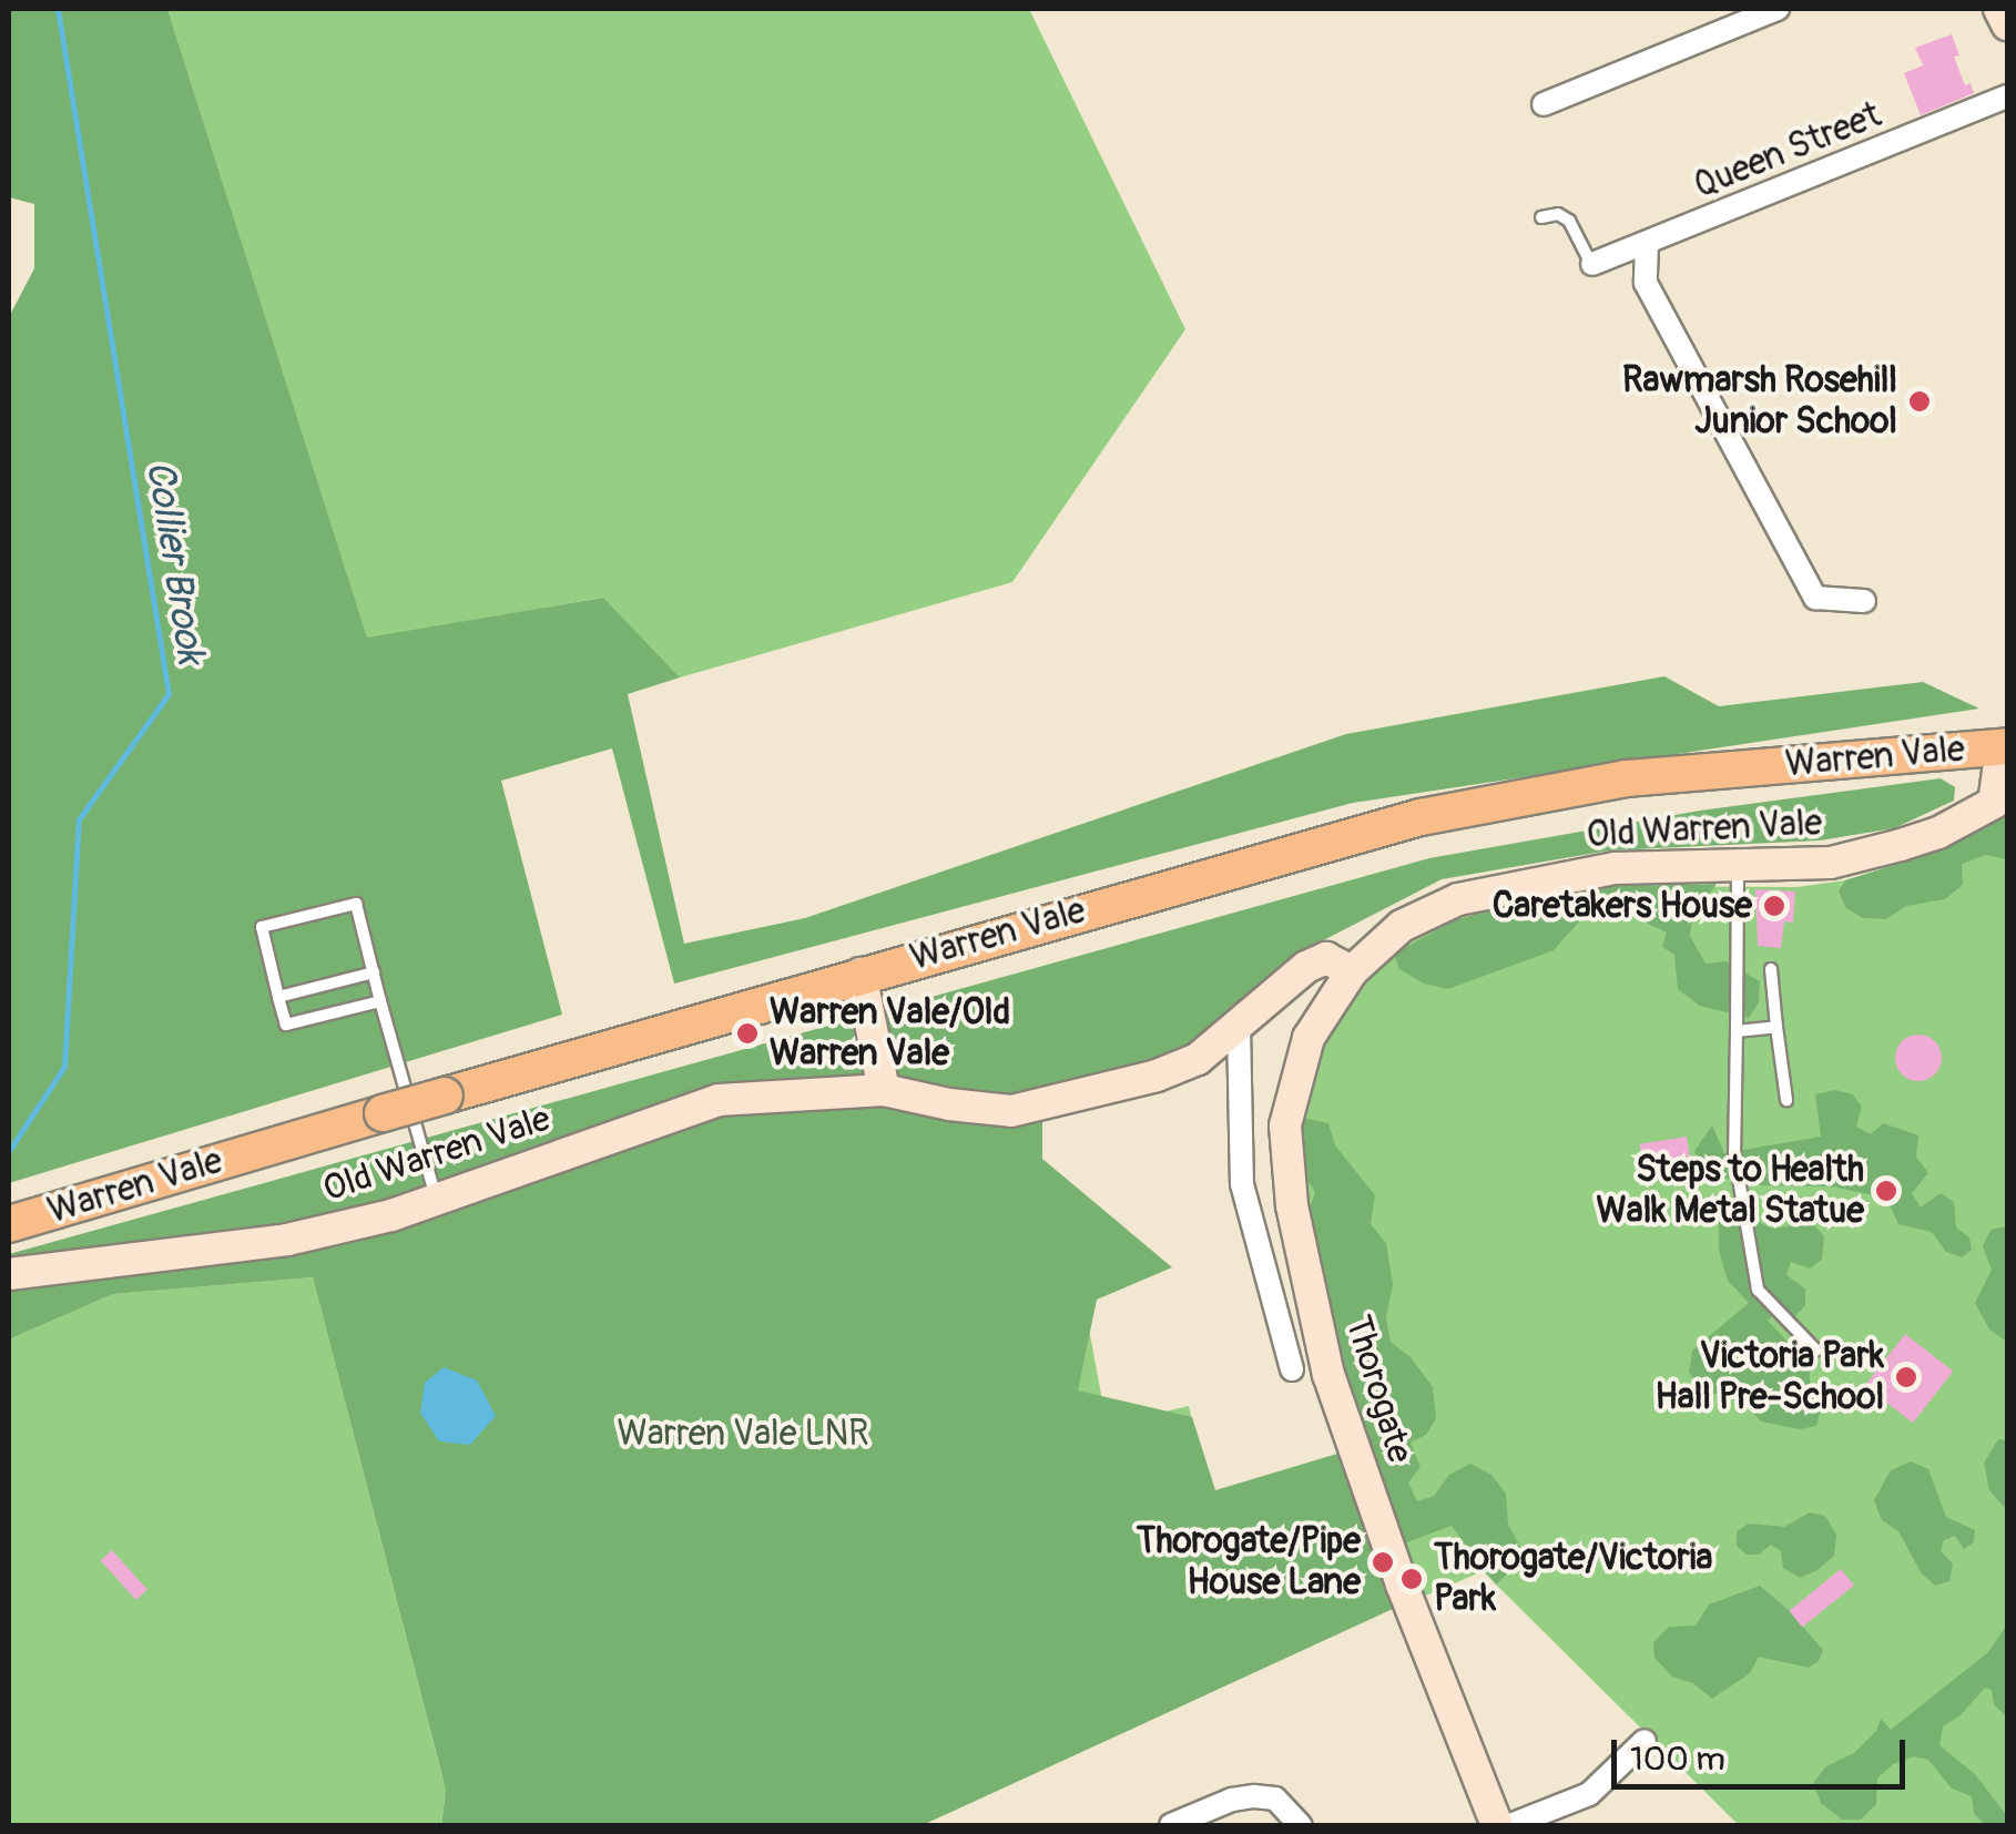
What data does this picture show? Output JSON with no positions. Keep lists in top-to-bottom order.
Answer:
{
  "streets": {
    "main road": ["Warren Vale"],
    "street": ["Queen Street", "Old Warren Vale", "Thorogate"]
  },
  "crossings": [
    ["Warren Vale", "Old Warren Vale"],
    ["Old Warren Vale", "Thorogate"]
  ],
  "water": ["Collier Brook"],
  "parks": ["Warren Vale LNR"],
  "places": [
    "Rawmarsh Rosehill Junior School",
    "Caretakers House",
    "Warren Vale/Old Warren Vale",
    "Steps to Health Walk Metal Statue",
    "Victoria Park Hall Pre-School",
    "Thorogate/Pipe House Lane",
    "Thorogate/Victoria Park"
  ],
  "scale_bar": "100 m"
}
